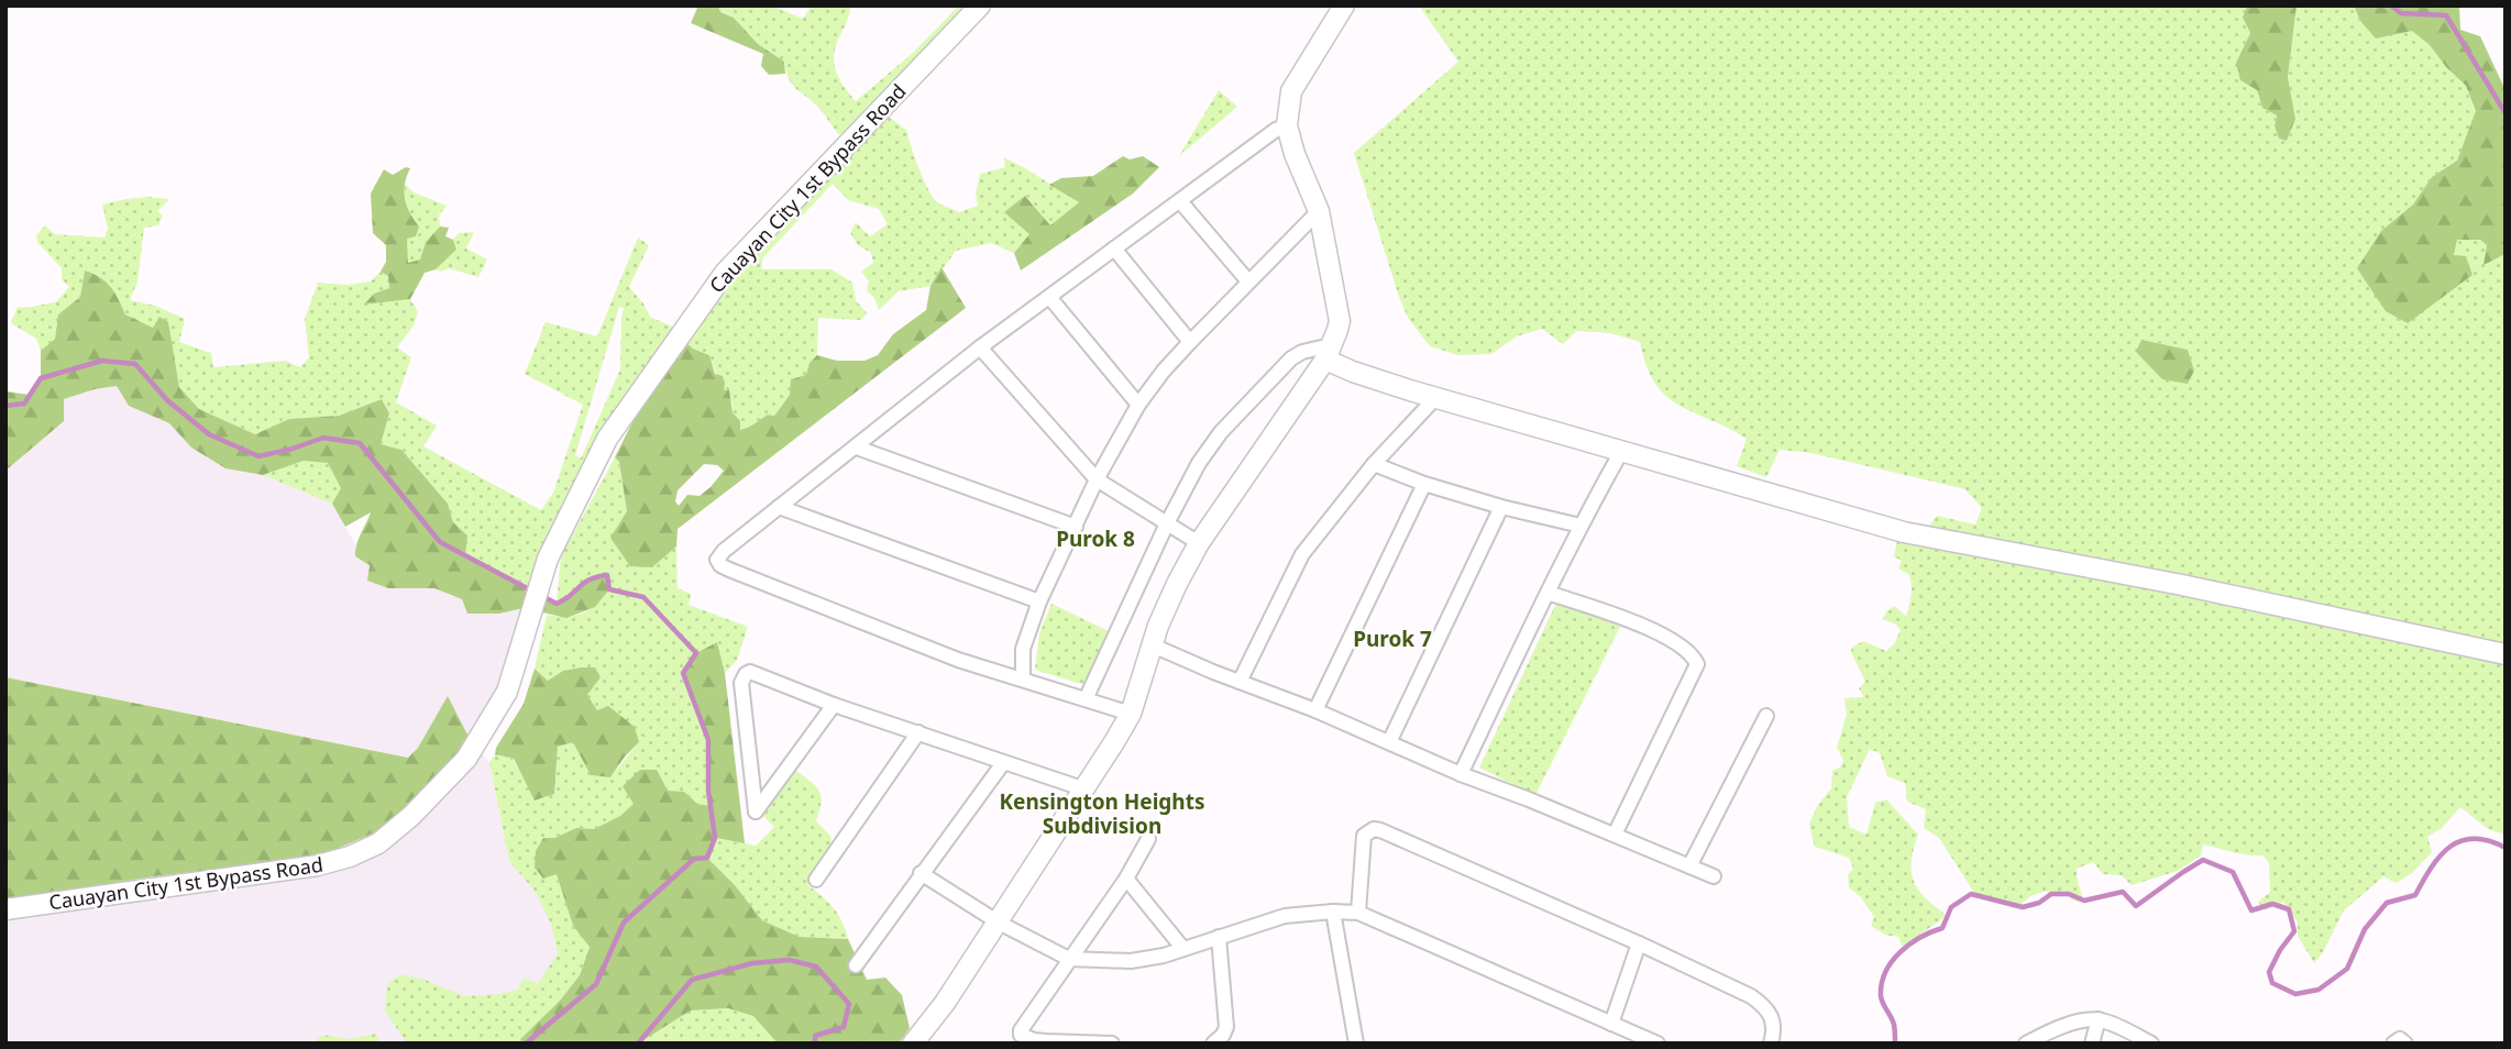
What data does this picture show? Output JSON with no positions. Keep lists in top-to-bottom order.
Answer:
{
  "streets": {
    "street": ["Cauayan City 1st Bypass Road"]
  },
  "districts": ["Purok 8", "Purok 7", "Kensington Heights Subdivision"]
}
